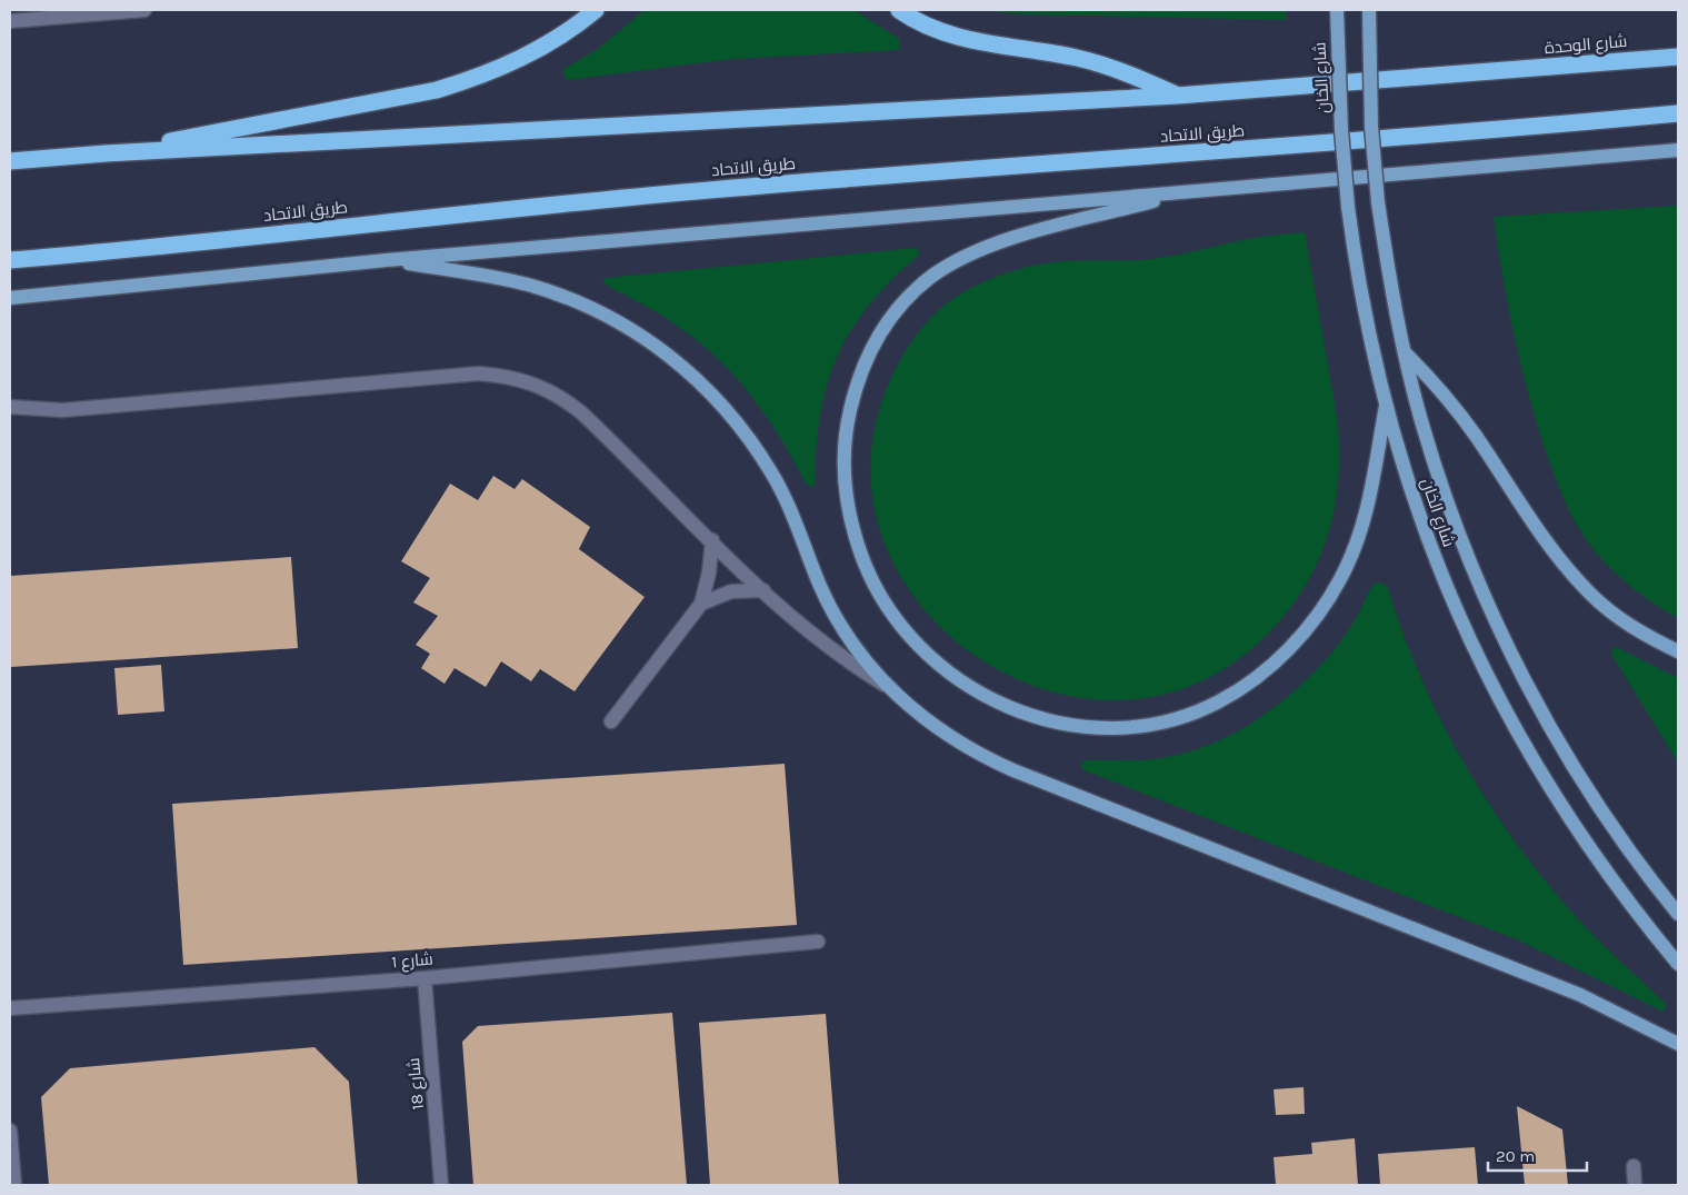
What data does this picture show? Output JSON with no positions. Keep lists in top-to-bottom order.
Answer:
{
  "streets": {
    "highway": ["شارع الوحدة", "طريق الاتحاد"],
    "main road": ["شارع الخان"],
    "street": ["شارع 1", "شارع 18"]
  },
  "crossings": [
    ["شارع 1", "شارع 18"]
  ],
  "scale_bar": "20 m"
}
